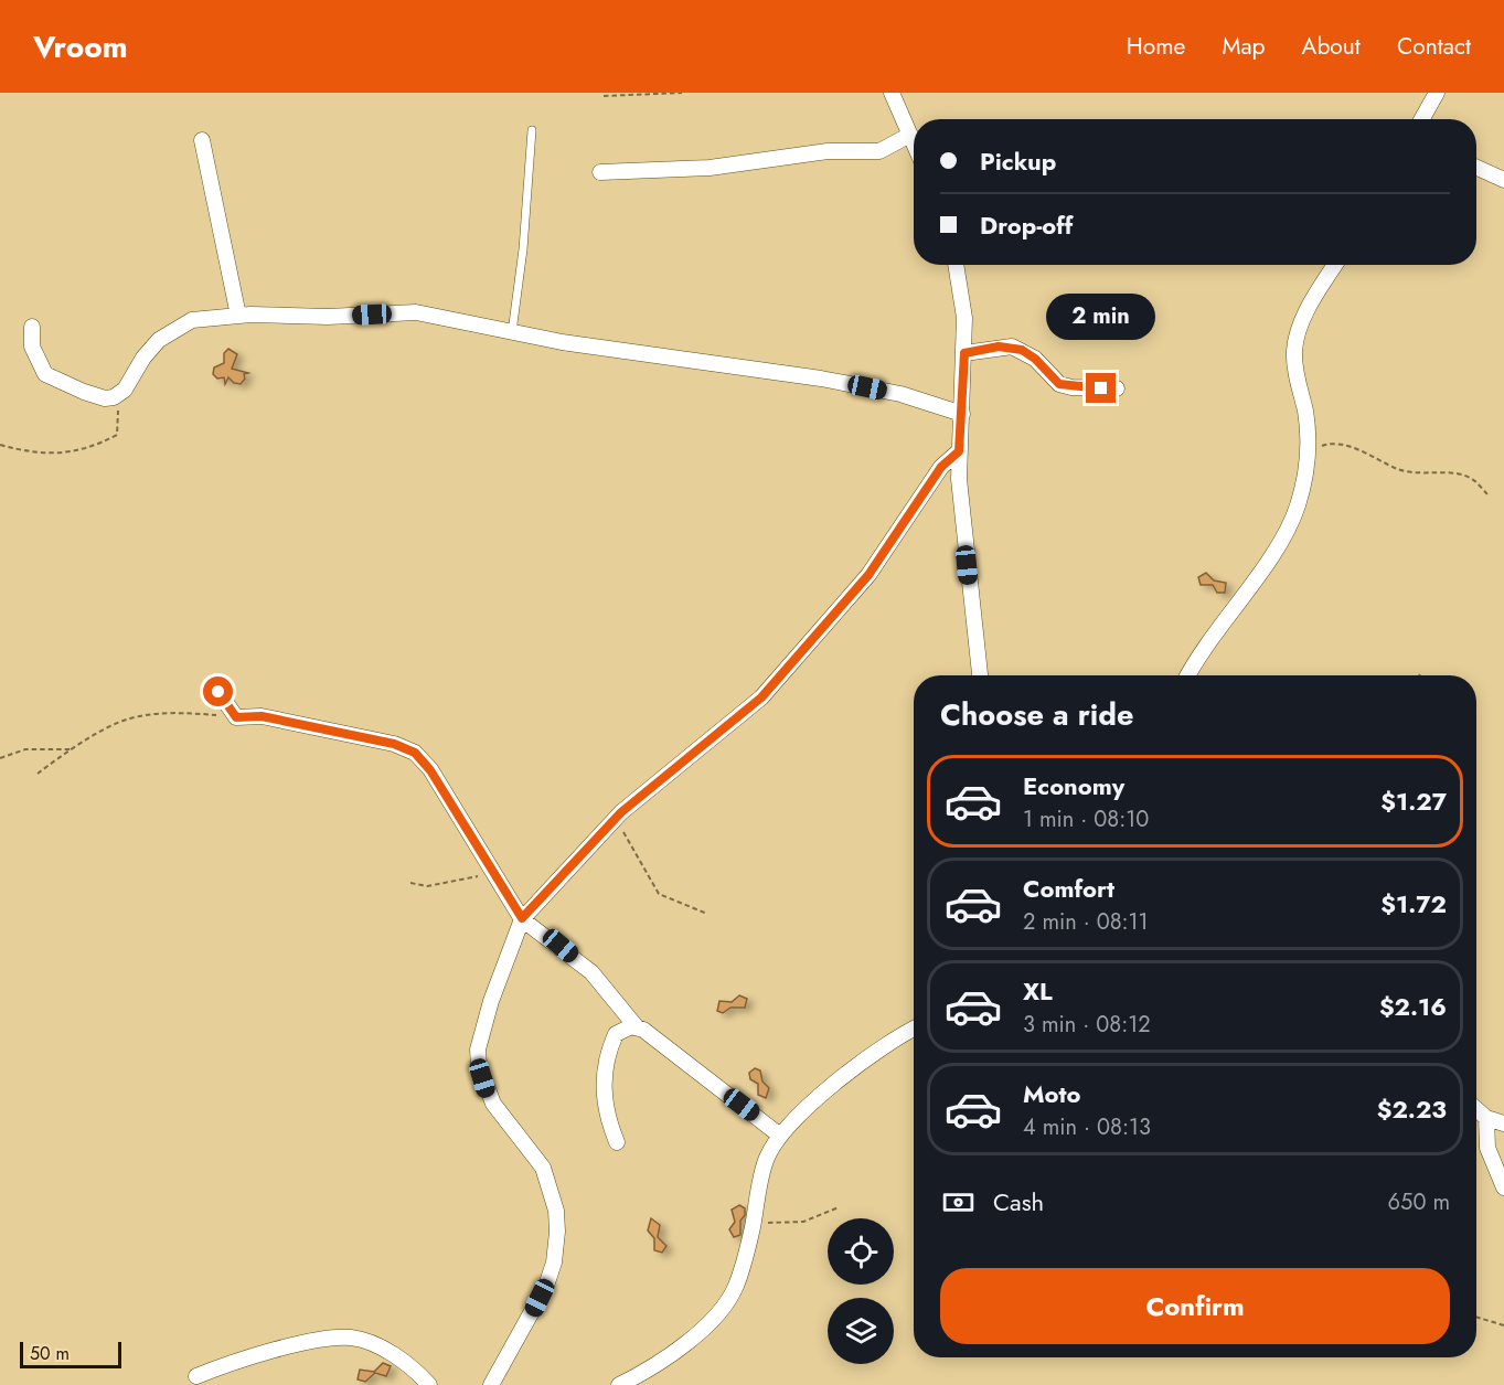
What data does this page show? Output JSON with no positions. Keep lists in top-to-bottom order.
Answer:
{
  "scale_bar": "50 m",
  "page": {
    "header": "Vroom",
    "nav": [
      "Home",
      "Map",
      "About",
      "Contact"
    ],
    "banner": ["Pickup", "Drop-off"],
    "bubble": "2 min",
    "heading": "Choose a ride",
    "list": [
      {
        "name": "Economy",
        "note": "1 min · 08:10",
        "value": "$1.27"
      },
      {
        "name": "Comfort",
        "note": "2 min · 08:11",
        "value": "$1.72"
      },
      {
        "name": "XL",
        "note": "3 min · 08:12",
        "value": "$2.16"
      },
      {
        "name": "Moto",
        "note": "4 min · 08:13",
        "value": "$2.23"
      }
    ],
    "pay": ["Cash", "650 m"],
    "buttons": "Confirm",
    "scale": "50 m"
  }
}
